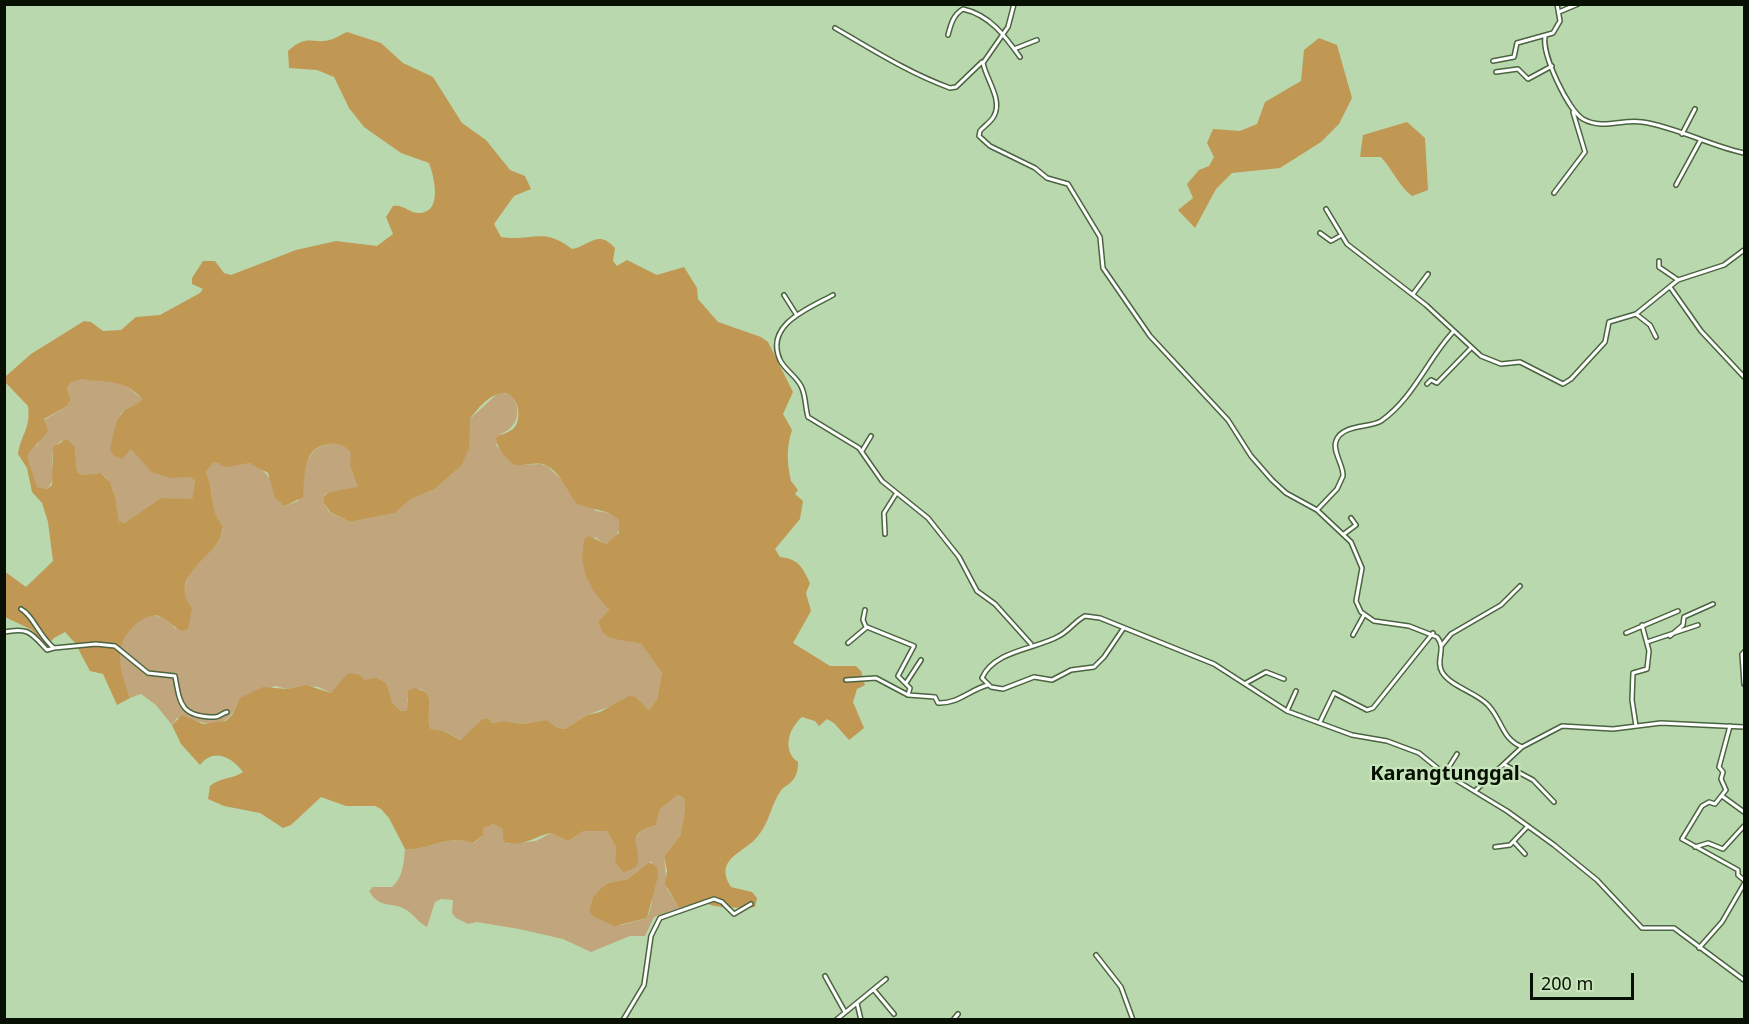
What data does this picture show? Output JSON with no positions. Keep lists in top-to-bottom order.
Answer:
{
  "districts": ["Karangtunggal"],
  "scale_bar": "200 m"
}
